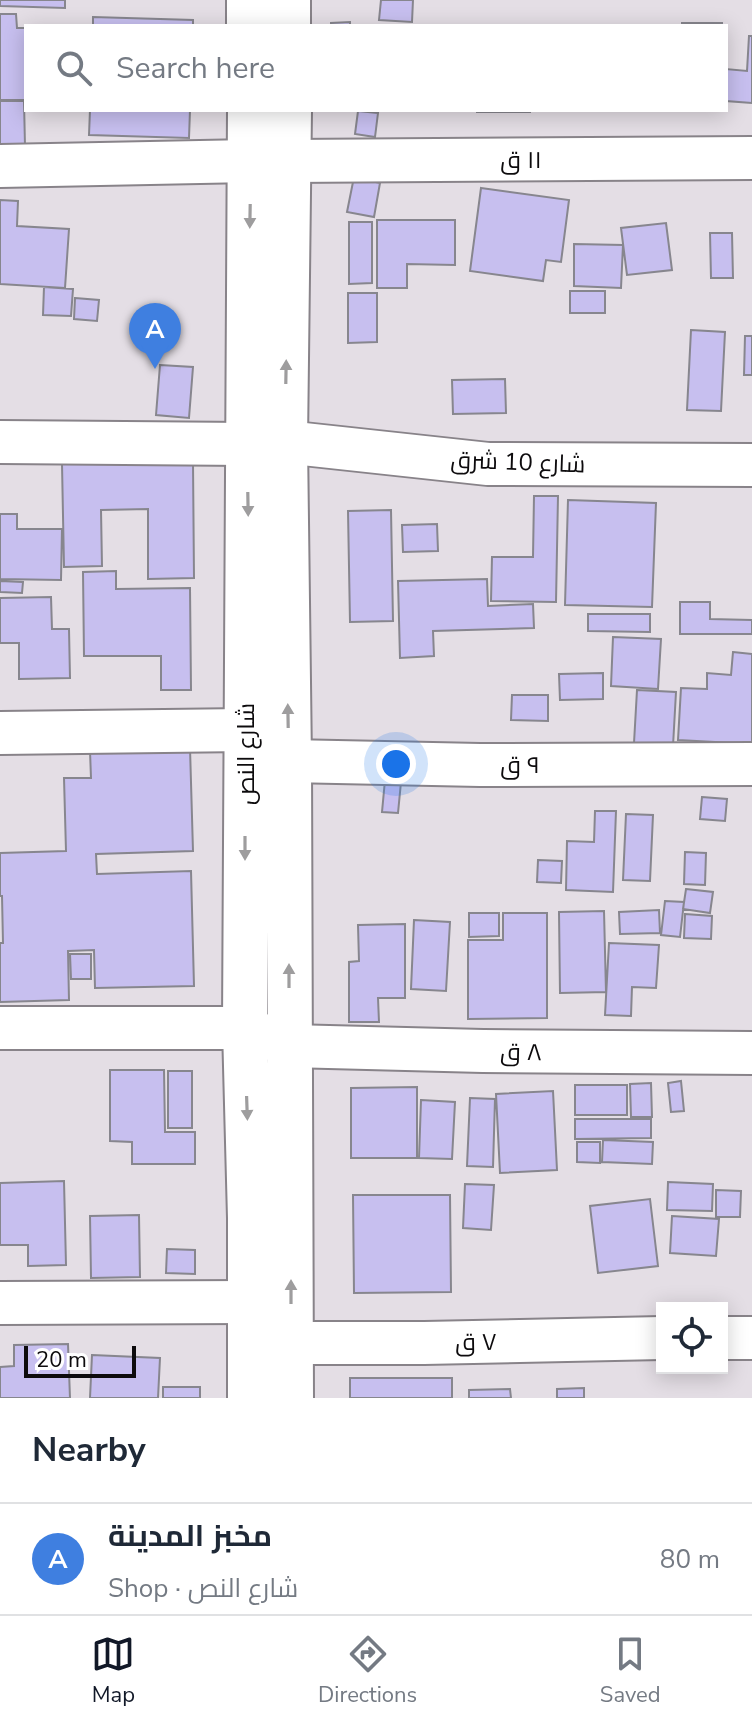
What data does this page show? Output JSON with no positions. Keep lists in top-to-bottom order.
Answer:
{
  "streets": {
    "main road": ["شارع النص"],
    "street": [
      "١١ ق",
      "شارع 10 شرق",
      "٩ ق",
      "٨ ق",
      "٧ ق"
    ]
  },
  "crossings": [
    ["١١ ق", "شارع النص"],
    ["شارع 10 شرق", "شارع النص"],
    ["شارع النص", "٩ ق"],
    ["شارع النص", "٨ ق"],
    ["شارع النص", "٧ ق"]
  ],
  "scale_bar": "20 m",
  "page": {
    "search": "Search here",
    "pins": "A",
    "scale": "20 m",
    "heading": "Nearby",
    "list": [
      {
        "mark": "A",
        "name": "مخبز المدينة",
        "note": "Shop · شارع النص",
        "value": "80 m"
      }
    ],
    "nav": ["Map", "Directions", "Saved"]
  }
}
